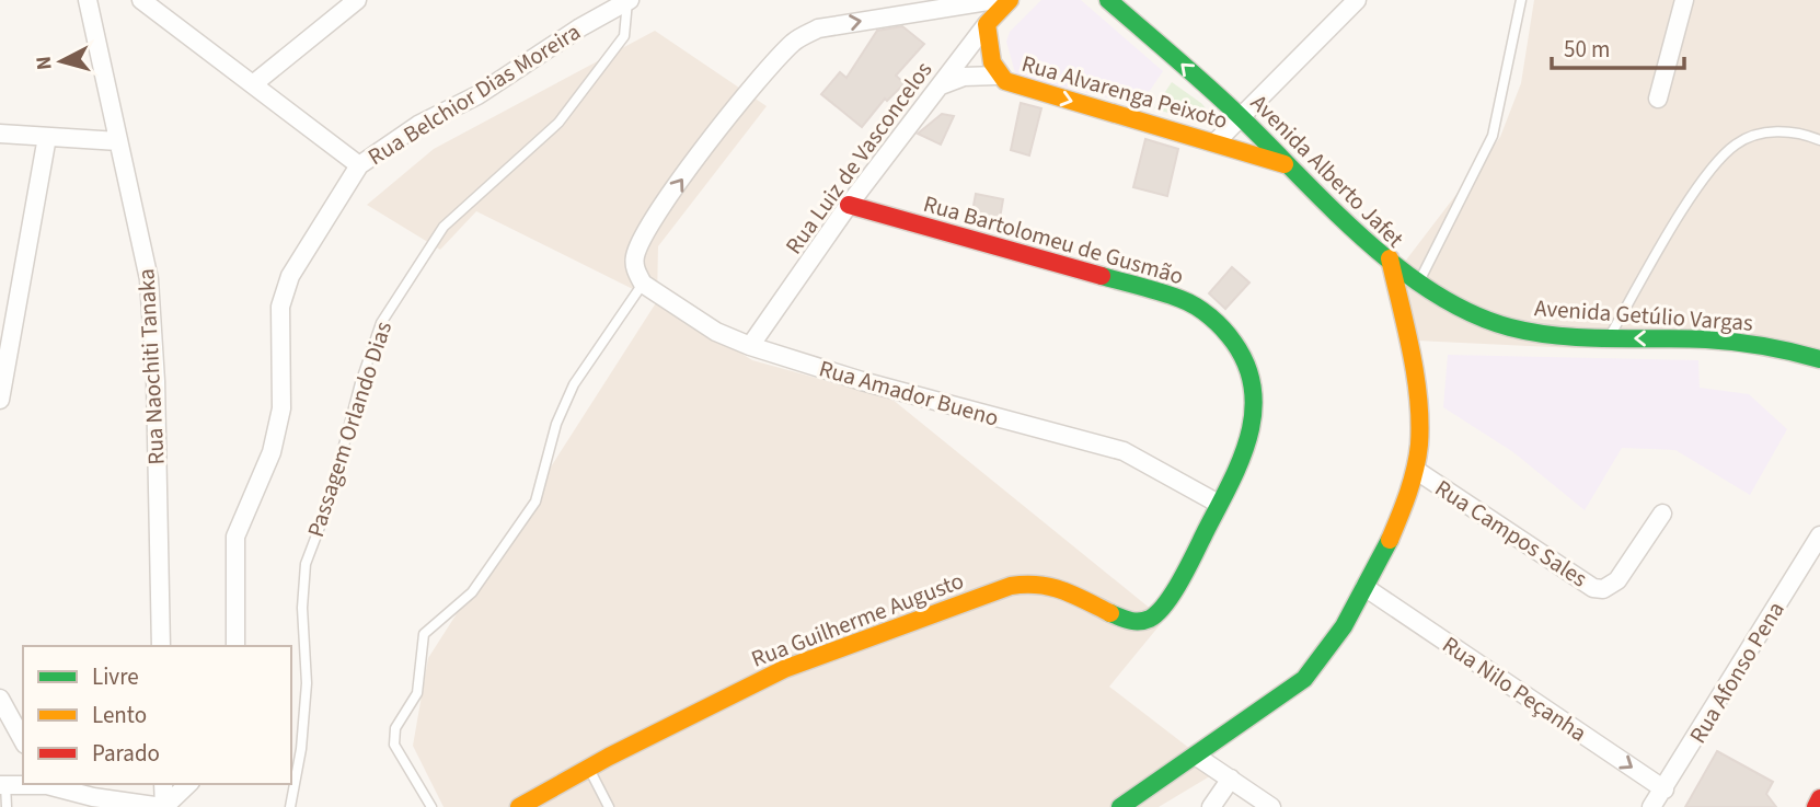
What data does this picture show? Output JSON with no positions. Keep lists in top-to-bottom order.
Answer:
{
  "streets": {
    "street": [
      "Rua Alvarenga Peixoto",
      "Rua Belchior Dias Moreira",
      "Rua Luiz de Vasconcelos",
      "Avenida Alberto Jafet",
      "Rua Bartolomeu de Gusmão",
      "Avenida Getúlio Vargas",
      "Rua Naochiti Tanaka",
      "Rua Amador Bueno",
      "Rua Campos Sales",
      "Rua Guilherme Augusto",
      "Rua Afonso Pena",
      "Rua Nilo Peçanha"
    ],
    "lane": ["Passagem Orlando Dias"]
  },
  "crossings": [
    ["Rua Alvarenga Peixoto", "Rua Luiz de Vasconcelos"],
    ["Rua Alvarenga Peixoto", "Avenida Alberto Jafet"],
    ["Rua Belchior Dias Moreira", "Passagem Orlando Dias"],
    ["Rua Luiz de Vasconcelos", "Rua Bartolomeu de Gusmão"],
    ["Rua Luiz de Vasconcelos", "Rua Amador Bueno"],
    ["Avenida Alberto Jafet", "Avenida Getúlio Vargas"],
    ["Avenida Alberto Jafet", "Rua Campos Sales"],
    ["Avenida Alberto Jafet", "Rua Nilo Peçanha"],
    ["Rua Bartolomeu de Gusmão", "Rua Amador Bueno"],
    ["Rua Bartolomeu de Gusmão", "Rua Guilherme Augusto"],
    ["Rua Afonso Pena", "Rua Nilo Peçanha"]
  ],
  "one_way": ["Rua Alvarenga Peixoto", "Avenida Getúlio Vargas", "Rua Nilo Peçanha"],
  "legend": ["Livre", "Lento", "Parado"],
  "scale_bar": "50 m",
  "north": "left"
}
